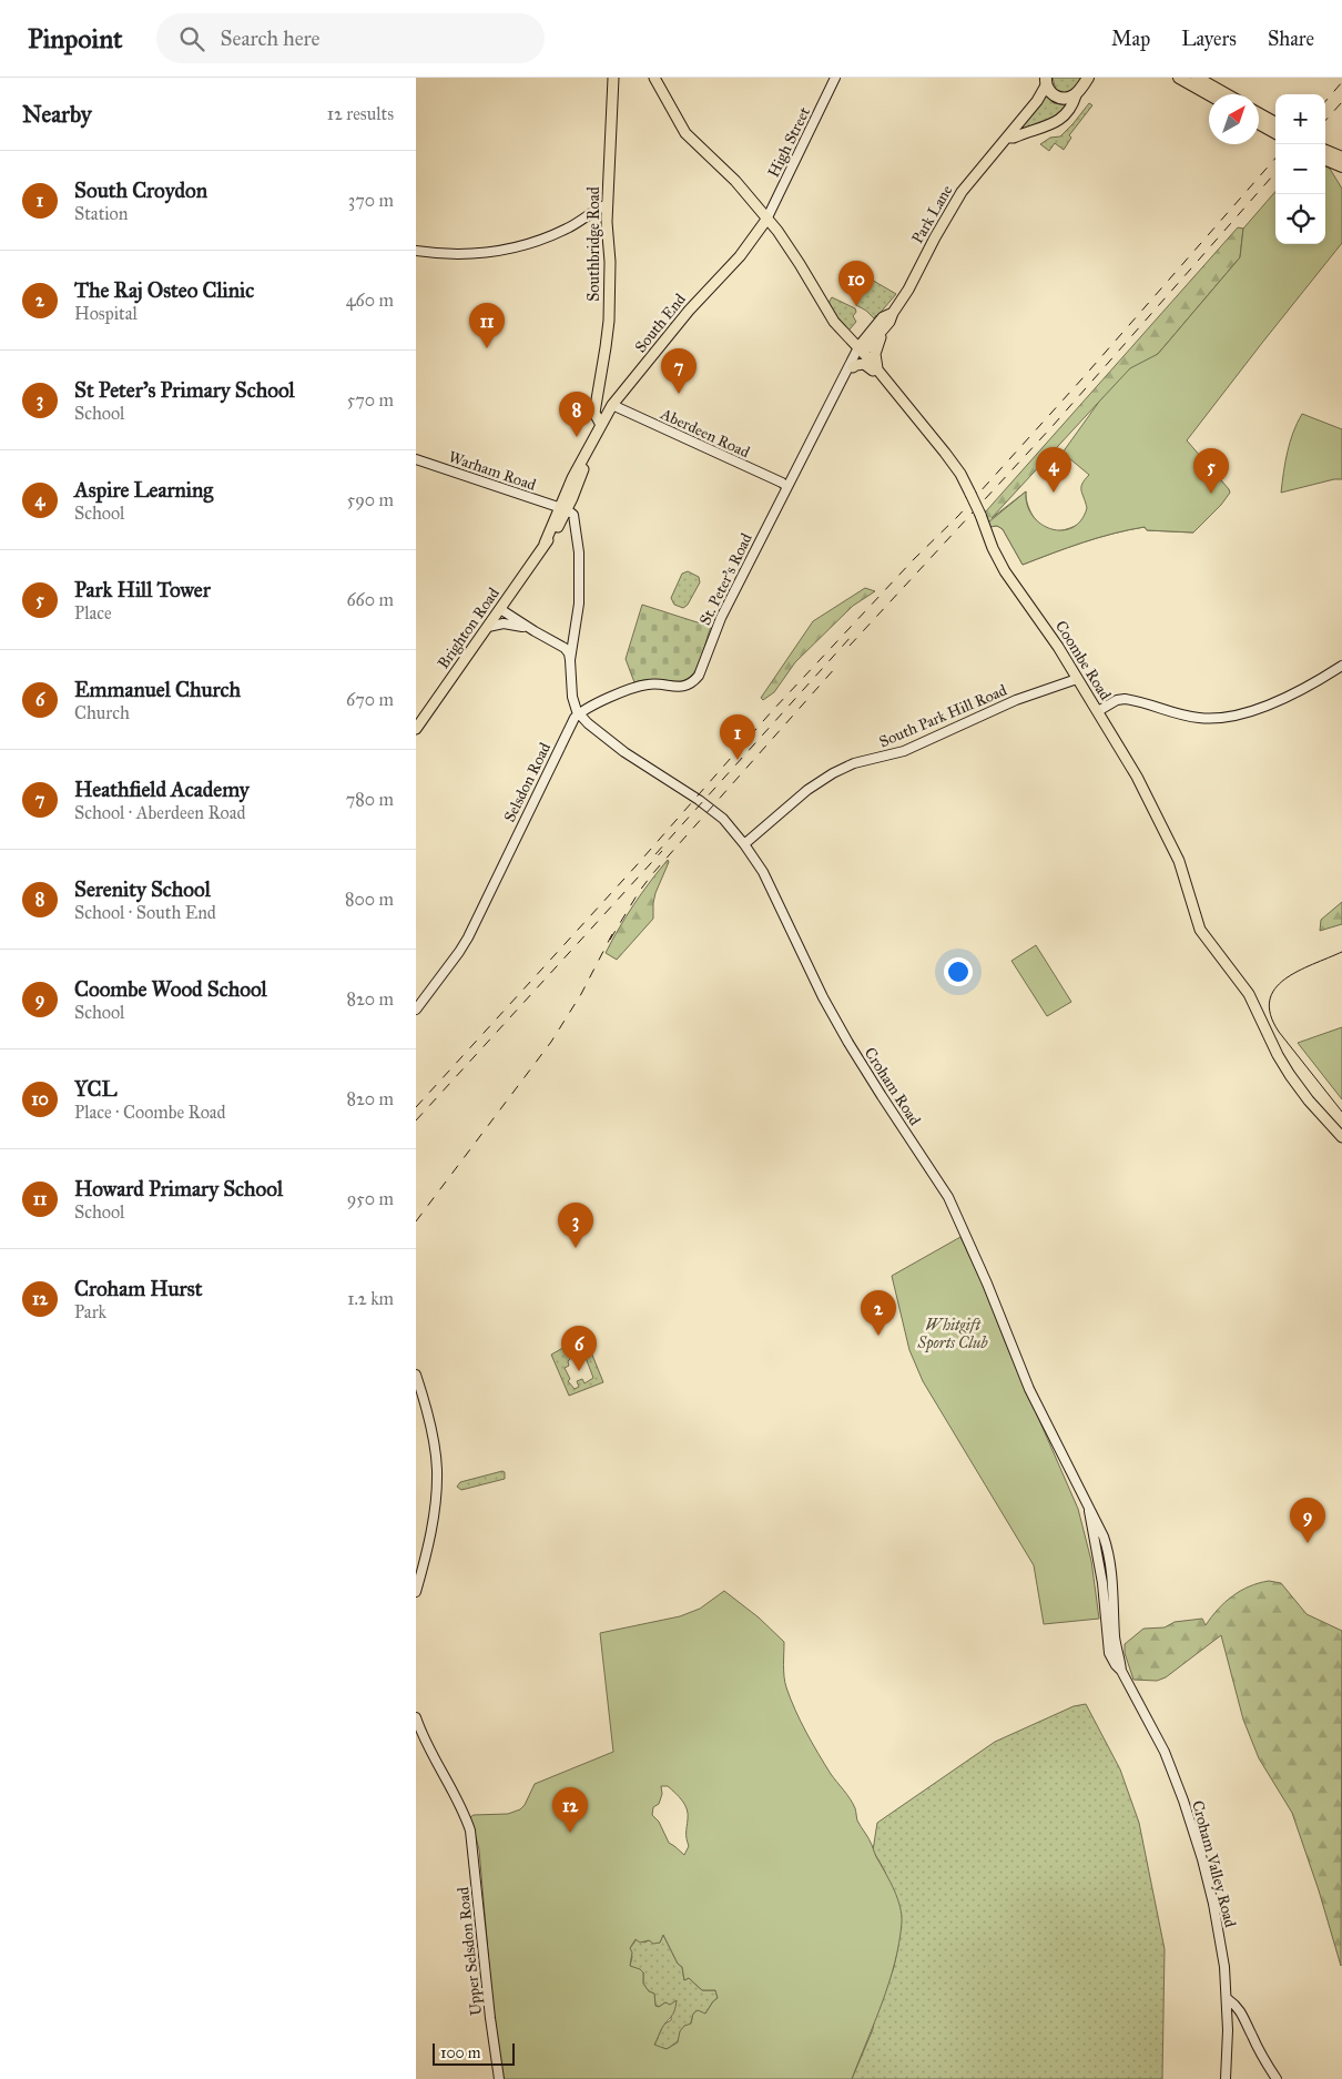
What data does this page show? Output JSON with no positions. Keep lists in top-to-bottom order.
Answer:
{
  "streets": {
    "main road": [
      "High Street",
      "Park Lane",
      "Southbridge Road",
      "South End",
      "Aberdeen Road",
      "Warham Road",
      "St. Peter's Road",
      "Brighton Road",
      "Coombe Road",
      "South Park Hill Road",
      "Selsdon Road",
      "Croham Road",
      "Croham Valley Road",
      "Upper Selsdon Road"
    ]
  },
  "crossings": [
    ["High Street", "South End"],
    ["High Street", "Coombe Road"],
    ["Park Lane", "St. Peter's Road"],
    ["Park Lane", "Coombe Road"],
    ["Southbridge Road", "South End"],
    ["South End", "Aberdeen Road"],
    ["South End", "Warham Road"],
    ["South End", "Brighton Road"],
    ["South End", "Coombe Road"],
    ["Aberdeen Road", "St. Peter's Road"],
    ["Warham Road", "Brighton Road"],
    ["St. Peter's Road", "Coombe Road"],
    ["St. Peter's Road", "Selsdon Road"],
    ["St. Peter's Road", "Croham Road"],
    ["Coombe Road", "South Park Hill Road"],
    ["South Park Hill Road", "Croham Road"],
    ["Selsdon Road", "Croham Road"],
    ["Croham Road", "Croham Valley Road"]
  ],
  "parks": ["Whitgift Sports Club"],
  "scale_bar": "100 m",
  "north": "top right",
  "page": {
    "header": "Pinpoint",
    "search": "Search here",
    "nav": ["Map", "Layers", "Share"],
    "heading": ["Nearby", "12 results"],
    "map_buttons": ["+", "−"],
    "list": [
      {
        "mark": "1",
        "name": "South Croydon",
        "note": "Station",
        "value": "370 m"
      },
      {
        "mark": "2",
        "name": "The Raj Osteo Clinic",
        "note": "Hospital",
        "value": "460 m"
      },
      {
        "mark": "3",
        "name": "St Peter's Primary School",
        "note": "School",
        "value": "570 m"
      },
      {
        "mark": "4",
        "name": "Aspire Learning",
        "note": "School",
        "value": "590 m"
      },
      {
        "mark": "5",
        "name": "Park Hill Tower",
        "note": "Place",
        "value": "660 m"
      },
      {
        "mark": "6",
        "name": "Emmanuel Church",
        "note": "Church",
        "value": "670 m"
      },
      {
        "mark": "7",
        "name": "Heathfield Academy",
        "note": "School · Aberdeen Road",
        "value": "780 m"
      },
      {
        "mark": "8",
        "name": "Serenity School",
        "note": "School · South End",
        "value": "800 m"
      },
      {
        "mark": "9",
        "name": "Coombe Wood School",
        "note": "School",
        "value": "820 m"
      },
      {
        "mark": "10",
        "name": "YCL",
        "note": "Place · Coombe Road",
        "value": "820 m"
      },
      {
        "mark": "11",
        "name": "Howard Primary School",
        "note": "School",
        "value": "950 m"
      },
      {
        "mark": "12",
        "name": "Croham Hurst",
        "note": "Park",
        "value": "1.2 km"
      }
    ],
    "pins": [
      "10",
      "11",
      "7",
      "8",
      "4",
      "5",
      "1",
      "3",
      "2",
      "6",
      "9",
      "12"
    ],
    "scale": "100 m"
  }
}
